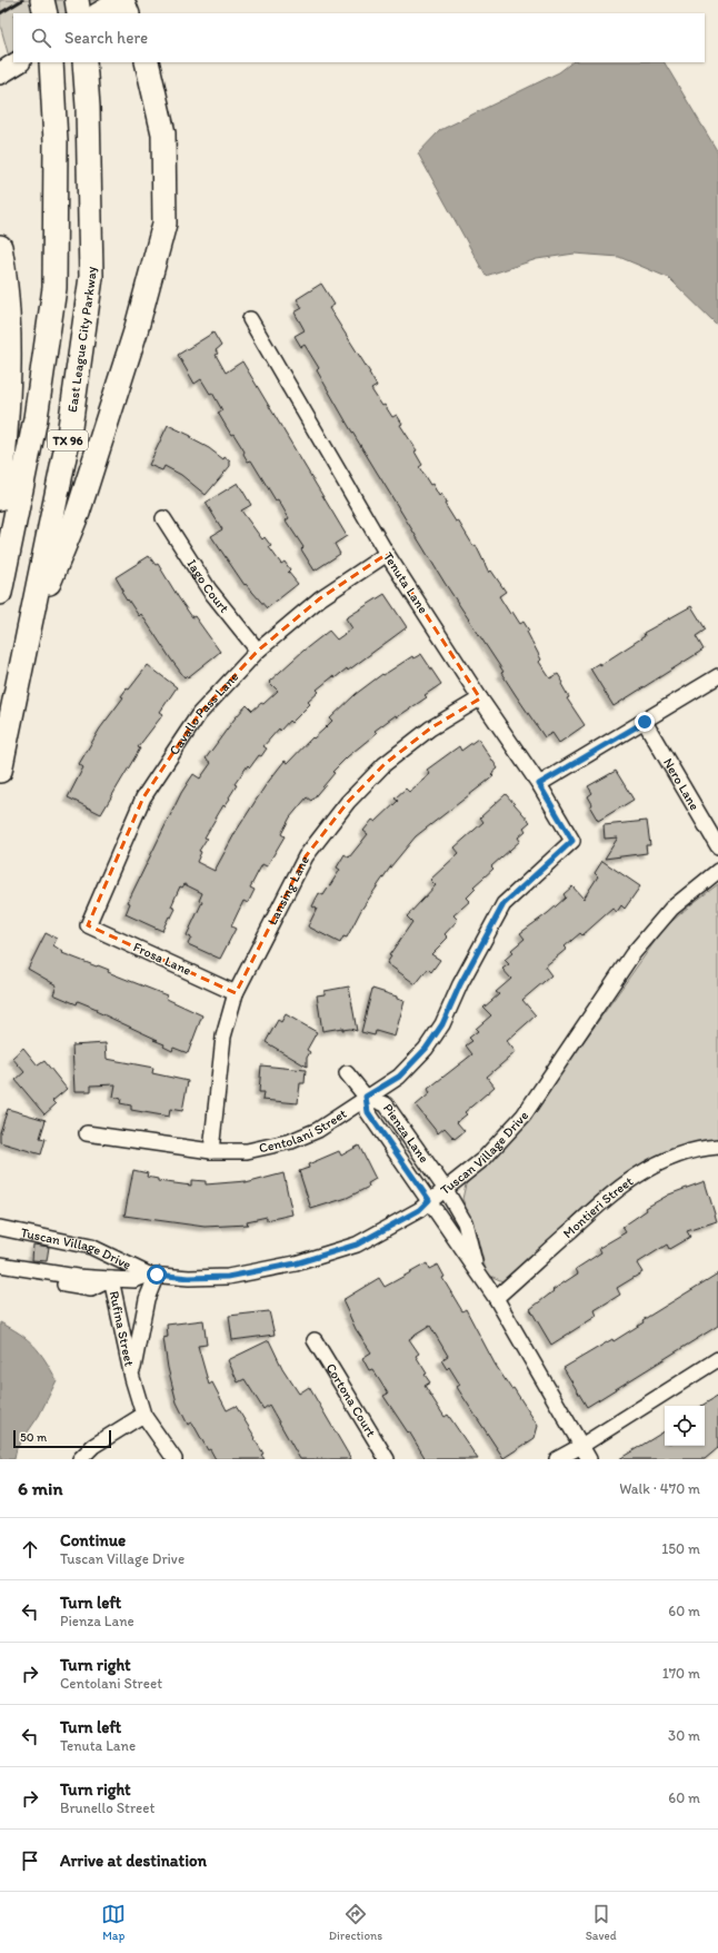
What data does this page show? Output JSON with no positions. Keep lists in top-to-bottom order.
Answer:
{
  "streets": {
    "main road": ["East League City Parkway", "TX 96"],
    "street": [
      "Tenuta Lane",
      "Iago Court",
      "Cavallo Pass Lane",
      "Nero Lane",
      "Lansing Lane",
      "Frosa Lane",
      "Centolani Street",
      "Pienza Lane",
      "Tuscan Village Drive",
      "Montieri Street",
      "Rufina Street",
      "Cortona Court"
    ]
  },
  "crossings": [
    ["Tenuta Lane", "Cavallo Pass Lane"],
    ["Tenuta Lane", "Lansing Lane"],
    ["Tenuta Lane", "Centolani Street"],
    ["Iago Court", "Cavallo Pass Lane"],
    ["Cavallo Pass Lane", "Frosa Lane"],
    ["Lansing Lane", "Frosa Lane"],
    ["Lansing Lane", "Centolani Street"],
    ["Centolani Street", "Pienza Lane"],
    ["Pienza Lane", "Tuscan Village Drive"],
    ["Pienza Lane", "Montieri Street"],
    ["Tuscan Village Drive", "Rufina Street"]
  ],
  "scale_bar": "50 m",
  "page": {
    "search": "Search here",
    "scale": "50 m",
    "heading": ["6 min", "Walk · 470 m"],
    "list": [
      ["Continue", "Tuscan Village Drive", "150 m"],
      ["Turn left", "Pienza Lane", "60 m"],
      ["Turn right", "Centolani Street", "170 m"],
      ["Turn left", "Tenuta Lane", "30 m"],
      ["Turn right", "Brunello Street", "60 m"],
      "Arrive at destination"
    ],
    "nav": ["Map", "Directions", "Saved"]
  }
}
